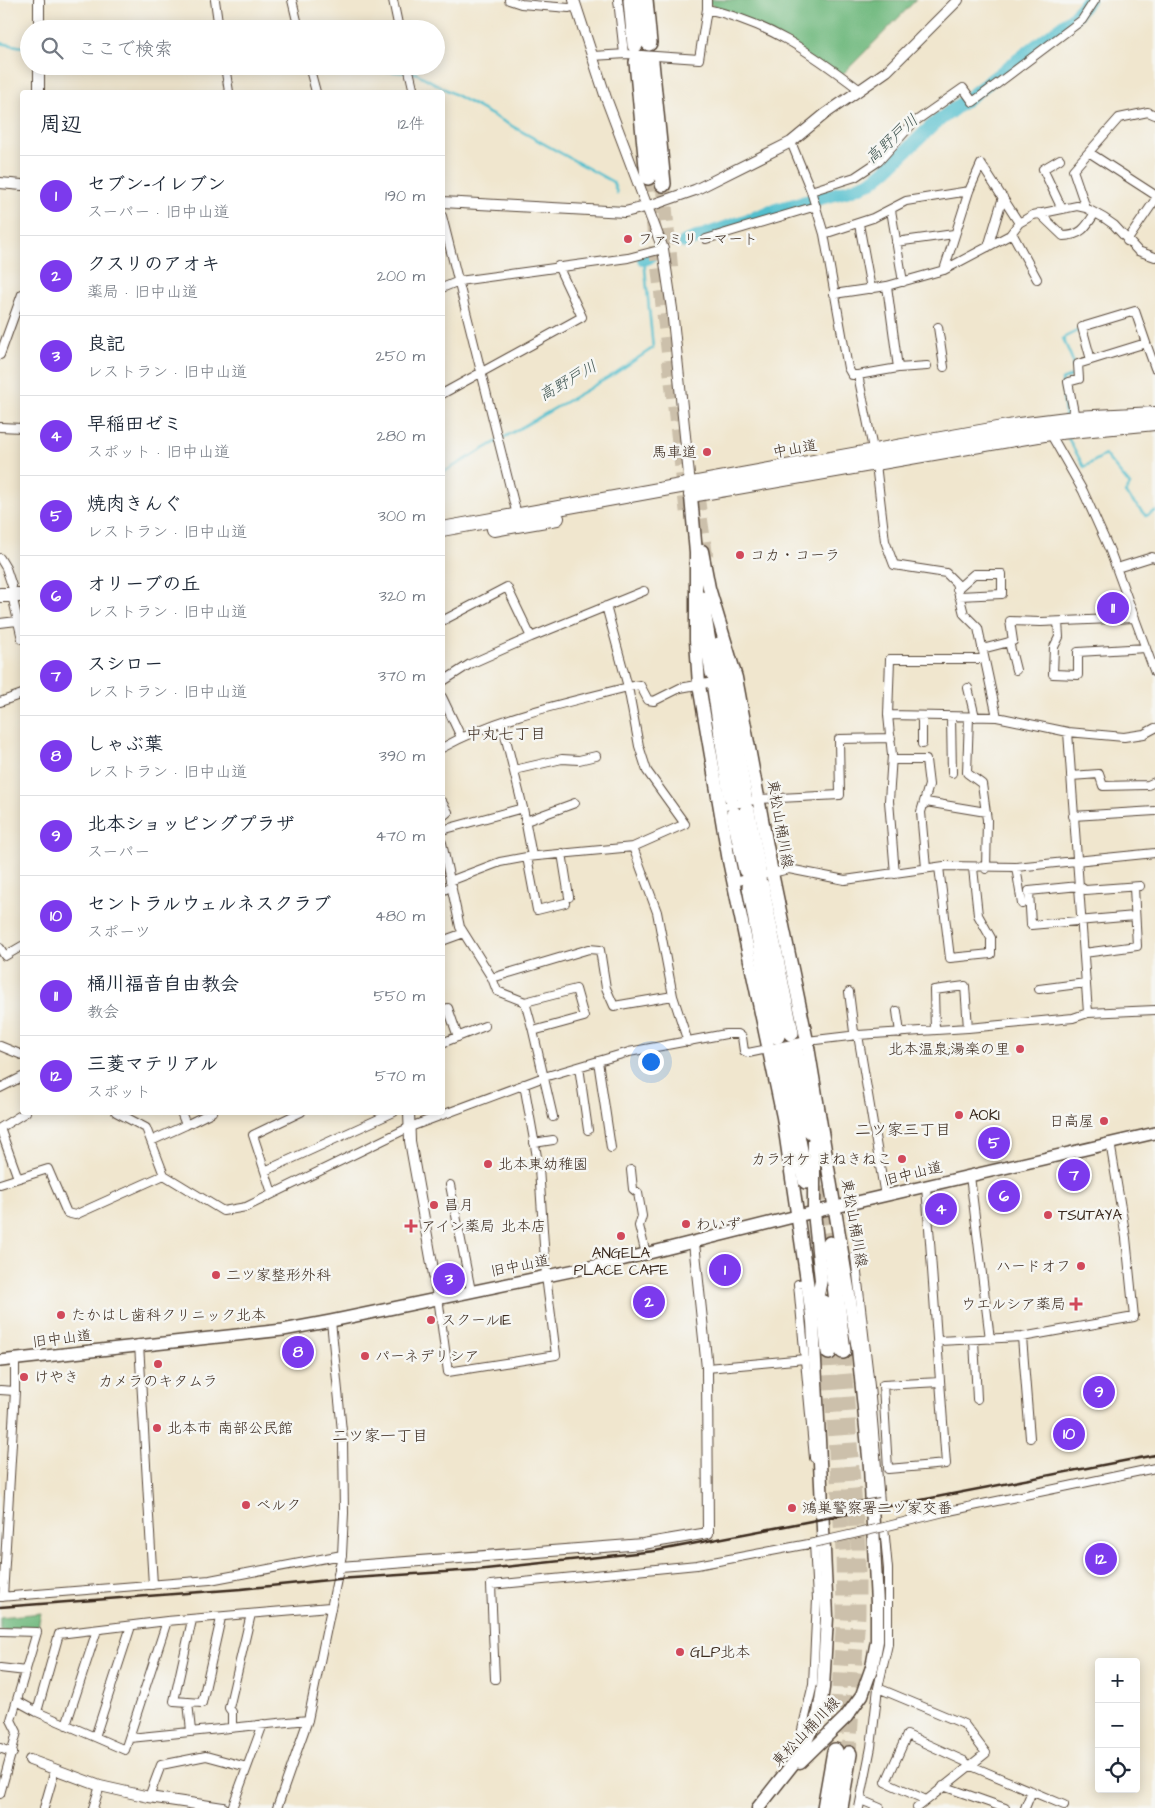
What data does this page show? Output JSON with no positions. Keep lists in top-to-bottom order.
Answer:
{
  "streets": {
    "highway": ["中山道"],
    "main road": ["東松山桶川線", "旧中山道"]
  },
  "crossings": [
    ["中山道", "東松山桶川線"],
    ["東松山桶川線", "旧中山道"]
  ],
  "districts": ["中丸七丁目", "二ツ家三丁目", "二ツ家一丁目"],
  "water": ["高野戸川"],
  "places": {
    "other": [
      "ファミリーマート",
      "馬車道",
      "コカ・コーラ",
      "北本温泉;湯楽の里",
      "AOKI",
      "日高屋",
      "カラオケ まねきねこ",
      "北本東幼稚園",
      "昌月",
      "TSUTAYA",
      "わいず",
      "ANGELA PLACE CAFE",
      "ハードオフ",
      "二ツ家整形外科",
      "たかはし歯科クリニック北本",
      "スクールIE",
      "パーネデリシア",
      "カメラのキタムラ",
      "けやき",
      "北本市 南部公民館",
      "ベルク",
      "鴻巣警察署二ツ家交番",
      "GLP北本"
    ],
    "health": ["アイン薬局 北本店", "ウエルシア薬局"]
  },
  "page": {
    "search": "ここで検索",
    "heading": ["周辺", "12件"],
    "list": [
      {
        "mark": "1",
        "name": "セブン-イレブン",
        "note": "スーパー · 旧中山道",
        "value": "190 m"
      },
      {
        "mark": "2",
        "name": "クスリのアオキ",
        "note": "薬局 · 旧中山道",
        "value": "200 m"
      },
      {
        "mark": "3",
        "name": "良記",
        "note": "レストラン · 旧中山道",
        "value": "250 m"
      },
      {
        "mark": "4",
        "name": "早稲田ゼミ",
        "note": "スポット · 旧中山道",
        "value": "280 m"
      },
      {
        "mark": "5",
        "name": "焼肉きんぐ",
        "note": "レストラン · 旧中山道",
        "value": "300 m"
      },
      {
        "mark": "6",
        "name": "オリーブの丘",
        "note": "レストラン · 旧中山道",
        "value": "320 m"
      },
      {
        "mark": "7",
        "name": "スシロー",
        "note": "レストラン · 旧中山道",
        "value": "370 m"
      },
      {
        "mark": "8",
        "name": "しゃぶ葉",
        "note": "レストラン · 旧中山道",
        "value": "390 m"
      },
      {
        "mark": "9",
        "name": "北本ショッピングプラザ",
        "note": "スーパー",
        "value": "470 m"
      },
      {
        "mark": "10",
        "name": "セントラルウェルネスクラブ",
        "note": "スポーツ",
        "value": "480 m"
      },
      {
        "mark": "11",
        "name": "桶川福音自由教会",
        "note": "教会",
        "value": "550 m"
      },
      {
        "mark": "12",
        "name": "三菱マテリアル",
        "note": "スポット",
        "value": "570 m"
      }
    ],
    "pins": [
      "11",
      "5",
      "7",
      "6",
      "4",
      "1",
      "3",
      "2",
      "8",
      "9",
      "10",
      "12"
    ],
    "map_buttons": ["+", "−"]
  }
}
